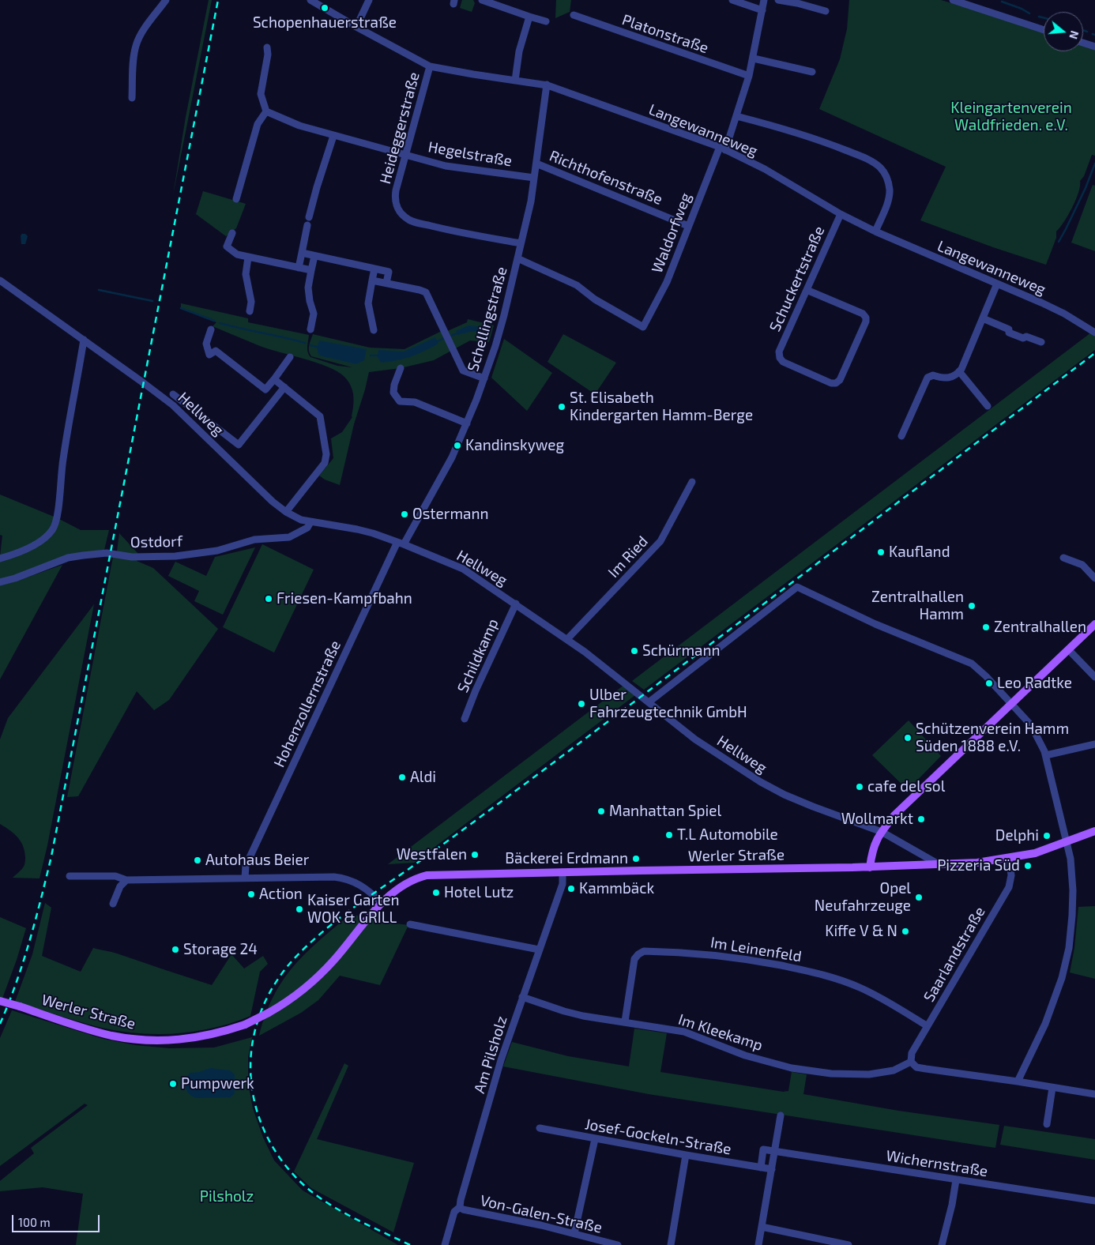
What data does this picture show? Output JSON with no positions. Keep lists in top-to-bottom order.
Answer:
{
  "streets": {
    "main road": ["Werler Straße"],
    "street": [
      "Platonstraße",
      "Heideggerstraße",
      "Langewanneweg",
      "Hegelstraße",
      "Richthofenstraße",
      "Waldorfweg",
      "Schuckertstraße",
      "Schellingstraße",
      "Hellweg",
      "Ostdorf",
      "Im Ried",
      "Schildkamp",
      "Hohenzollernstraße",
      "Im Leinenfeld",
      "Saarlandstraße",
      "Im Kleekamp",
      "Am Pilsholz",
      "Josef-Gockeln-Straße",
      "Wichernstraße",
      "Von-Galen-Straße"
    ]
  },
  "crossings": [
    ["Platonstraße", "Waldorfweg"],
    ["Heideggerstraße", "Langewanneweg"],
    ["Heideggerstraße", "Hegelstraße"],
    ["Heideggerstraße", "Schellingstraße"],
    ["Langewanneweg", "Waldorfweg"],
    ["Langewanneweg", "Schuckertstraße"],
    ["Langewanneweg", "Schellingstraße"],
    ["Hegelstraße", "Schellingstraße"],
    ["Richthofenstraße", "Waldorfweg"],
    ["Richthofenstraße", "Schellingstraße"],
    ["Waldorfweg", "Schellingstraße"],
    ["Schellingstraße", "Hellweg"],
    ["Schellingstraße", "Hohenzollernstraße"],
    ["Hellweg", "Ostdorf"],
    ["Hellweg", "Im Ried"],
    ["Hellweg", "Schildkamp"],
    ["Hellweg", "Hohenzollernstraße"],
    ["Hellweg", "Werler Straße"],
    ["Werler Straße", "Saarlandstraße"],
    ["Werler Straße", "Am Pilsholz"],
    ["Im Leinenfeld", "Saarlandstraße"],
    ["Im Leinenfeld", "Im Kleekamp"],
    ["Saarlandstraße", "Im Kleekamp"],
    ["Im Kleekamp", "Am Pilsholz"],
    ["Am Pilsholz", "Von-Galen-Straße"]
  ],
  "parks": ["Kleingartenverein Waldfrieden. e.V.", "Pilsholz"],
  "places": [
    "Schopenhauerstraße",
    "St. Elisabeth Kindergarten Hamm-Berge",
    "Kandinskyweg",
    "Ostermann",
    "Kaufland",
    "Friesen-Kampfbahn",
    "Zentralhallen Hamm",
    "Zentralhallen",
    "Schürmann",
    "Leo Radtke",
    "Ulber Fahrzeugtechnik GmbH",
    "Schützenverein Hamm Süden 1888 e.V.",
    "Aldi",
    "cafe del sol",
    "Manhattan Spiel",
    "Wollmarkt",
    "T.L Automobile",
    "Delphi",
    "Westfalen",
    "Bäckerei Erdmann",
    "Autohaus Beier",
    "Pizzeria Süd",
    "Kammbäck",
    "Hotel Lutz",
    "Action",
    "Opel Neufahrzeuge",
    "Kaiser Garten WOK & GRILL",
    "Kiffe V & N",
    "Storage 24",
    "Pumpwerk"
  ],
  "scale_bar": "100 m",
  "north": "right"
}
